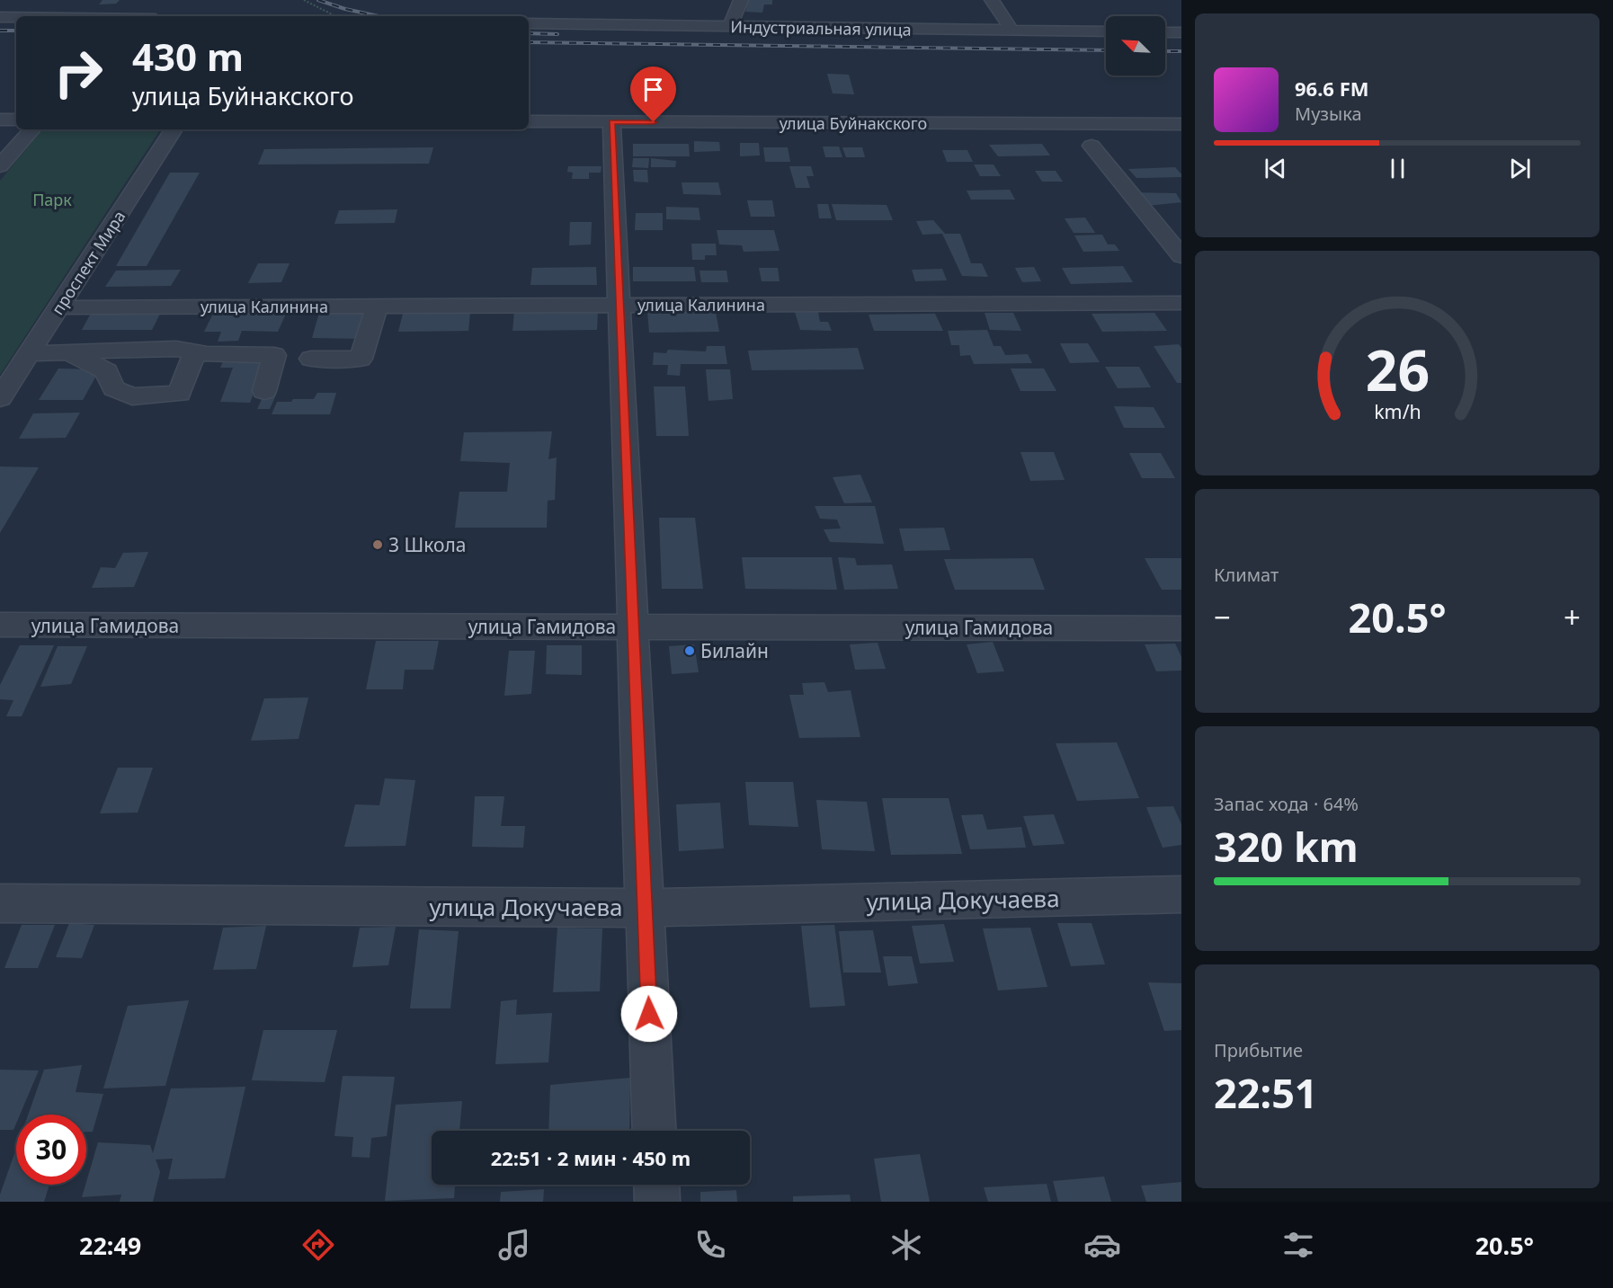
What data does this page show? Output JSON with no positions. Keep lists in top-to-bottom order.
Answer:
{
  "streets": {
    "street": [
      "Индустриальная улица",
      "улица Буйнакского",
      "проспект Мира",
      "улица Калинина",
      "улица Гамидова",
      "улица Докучаева"
    ]
  },
  "crossings": [
    ["проспект Мира", "улица Калинина"]
  ],
  "parks": ["Парк"],
  "places": ["3 Школа", "Билайн"],
  "north": "top left",
  "page": {
    "turn": ["430 m", "улица Буйнакского"],
    "song": ["96.6 FM", "Музыка"],
    "tile": [
      "Климат",
      ["Запас хода · 64%", "320 km"],
      ["Прибытие", "22:51"]
    ],
    "heat": ["−", "20.5°", "+"],
    "limit": "30",
    "trip": "22:51 · 2 мин · 450 m",
    "tabs": ["22:49", "20.5°"],
    "gauge": ["26", "km/h"]
  }
}
